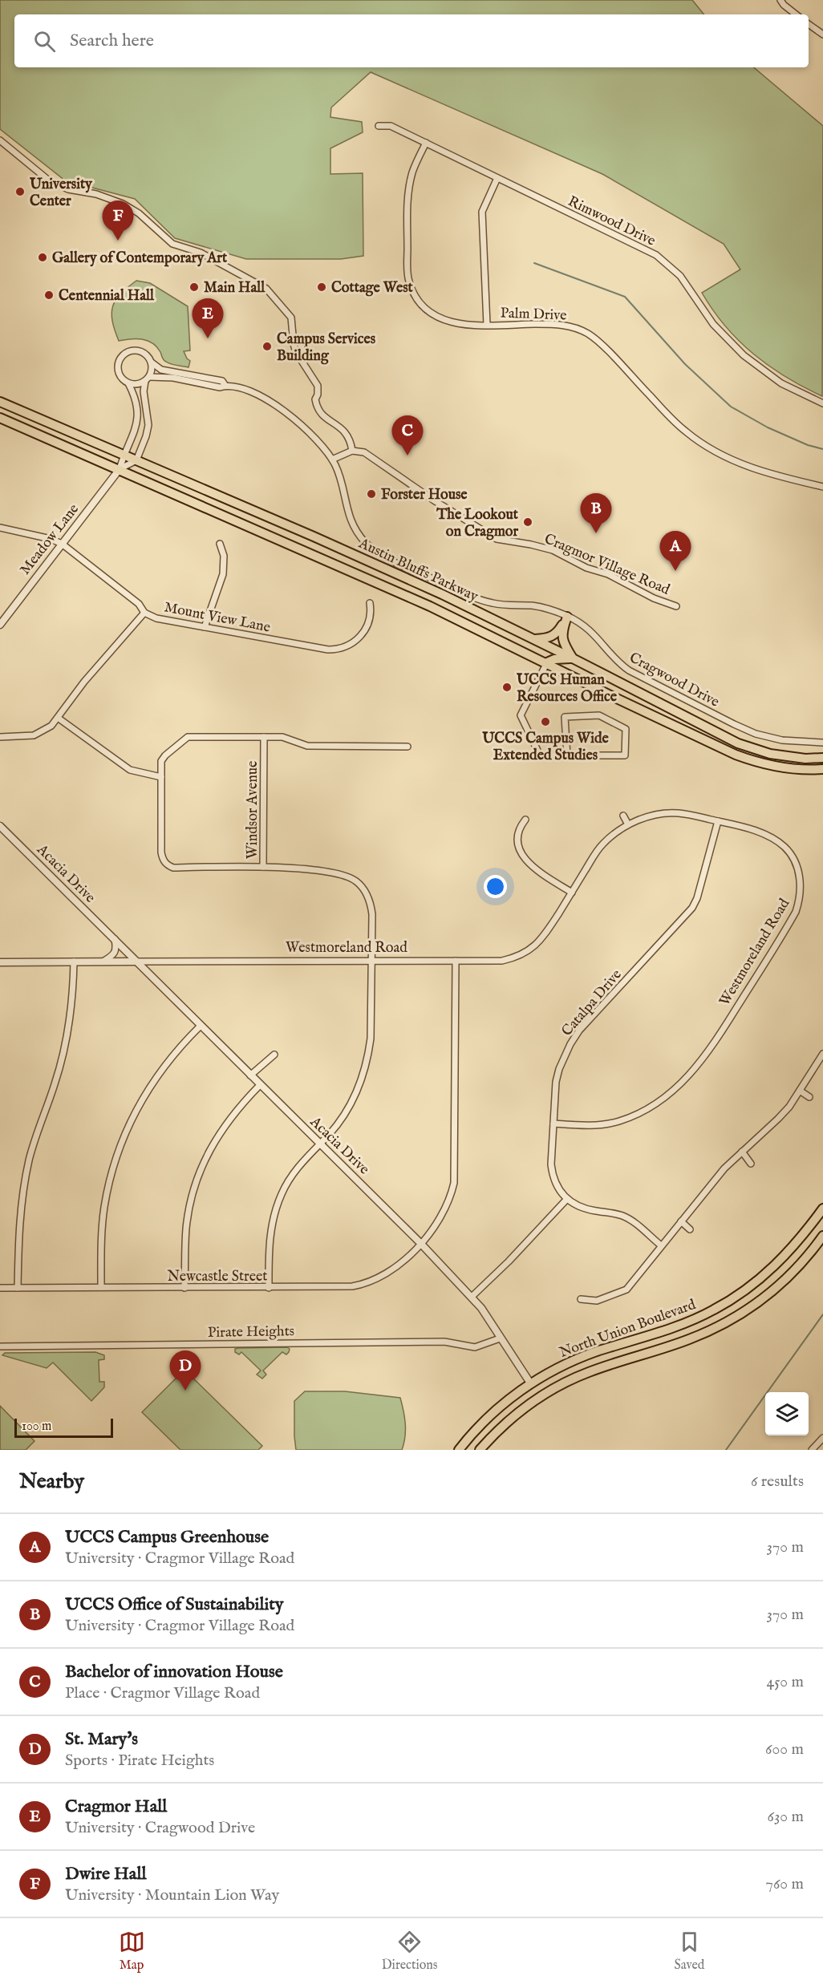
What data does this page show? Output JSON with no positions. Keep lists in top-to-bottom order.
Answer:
{
  "streets": {
    "main road": ["Austin Bluffs Parkway", "North Union Boulevard"],
    "street": [
      "Rimwood Drive",
      "Palm Drive",
      "Meadow Lane",
      "Cragmor Village Road",
      "Mount View Lane",
      "Cragwood Drive",
      "Windsor Avenue",
      "Acacia Drive",
      "Westmoreland Road",
      "Catalpa Drive",
      "Newcastle Street",
      "Pirate Heights"
    ]
  },
  "crossings": [
    ["Rimwood Drive", "Palm Drive"],
    ["Meadow Lane", "Austin Bluffs Parkway"],
    ["Meadow Lane", "Mount View Lane"],
    ["Meadow Lane", "Cragwood Drive"],
    ["Windsor Avenue", "Acacia Drive"],
    ["Windsor Avenue", "Westmoreland Road"],
    ["Windsor Avenue", "Newcastle Street"],
    ["Acacia Drive", "Westmoreland Road"],
    ["Acacia Drive", "Newcastle Street"],
    ["Acacia Drive", "North Union Boulevard"],
    ["Acacia Drive", "Pirate Heights"],
    ["Westmoreland Road", "Catalpa Drive"],
    ["Westmoreland Road", "Newcastle Street"]
  ],
  "places": [
    "University Center",
    "Gallery of Contemporary Art",
    "Main Hall",
    "Cottage West",
    "Centennial Hall",
    "Campus Services Building",
    "Forster House",
    "The Lookout on Cragmor",
    "UCCS Human Resources Office",
    "UCCS Campus Wide Extended Studies"
  ],
  "scale_bar": "100 m",
  "page": {
    "search": "Search here",
    "pins": [
      "F",
      "E",
      "C",
      "B",
      "A",
      "D"
    ],
    "scale": "100 m",
    "heading": ["Nearby", "6 results"],
    "list": [
      {
        "mark": "A",
        "name": "UCCS Campus Greenhouse",
        "note": "University · Cragmor Village Road",
        "value": "370 m"
      },
      {
        "mark": "B",
        "name": "UCCS Office of Sustainability",
        "note": "University · Cragmor Village Road",
        "value": "370 m"
      },
      {
        "mark": "C",
        "name": "Bachelor of innovation House",
        "note": "Place · Cragmor Village Road",
        "value": "450 m"
      },
      {
        "mark": "D",
        "name": "St. Mary's",
        "note": "Sports · Pirate Heights",
        "value": "600 m"
      },
      {
        "mark": "E",
        "name": "Cragmor Hall",
        "note": "University · Cragwood Drive",
        "value": "630 m"
      },
      {
        "mark": "F",
        "name": "Dwire Hall",
        "note": "University · Mountain Lion Way",
        "value": "760 m"
      }
    ],
    "nav": ["Map", "Directions", "Saved"]
  }
}
